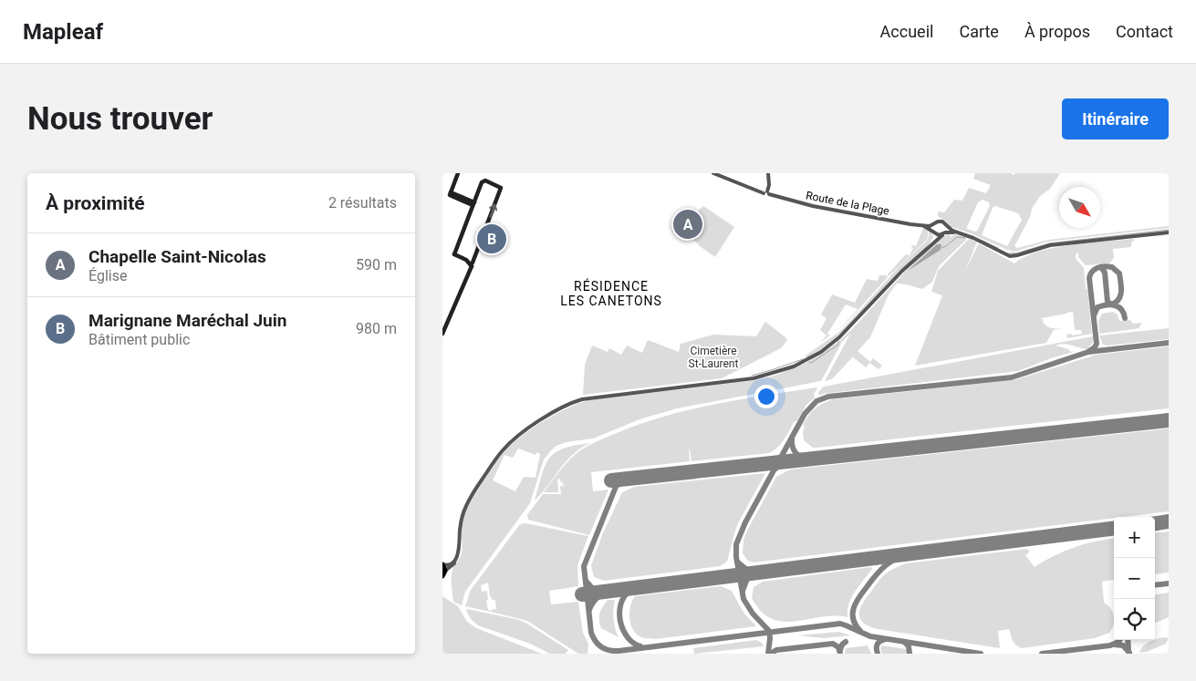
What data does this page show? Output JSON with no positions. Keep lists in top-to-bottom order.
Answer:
{
  "streets": {
    "street": ["Route de la Plage"]
  },
  "districts": ["RÉSIDENCE LES CANETONS"],
  "parks": ["Cimetière St-Laurent"],
  "north": "bottom right",
  "page": {
    "header": "Mapleaf",
    "nav": [
      "Accueil",
      "Carte",
      "À propos",
      "Contact"
    ],
    "buttons": "Itinéraire",
    "title": "Nous trouver",
    "heading": ["À proximité", "2 résultats"],
    "pins": ["A", "B"],
    "list": [
      {
        "mark": "A",
        "name": "Chapelle Saint-Nicolas",
        "note": "Église",
        "value": "590 m"
      },
      {
        "mark": "B",
        "name": "Marignane Maréchal Juin",
        "note": "Bâtiment public",
        "value": "980 m"
      }
    ],
    "map_buttons": ["+", "−"]
  }
}
